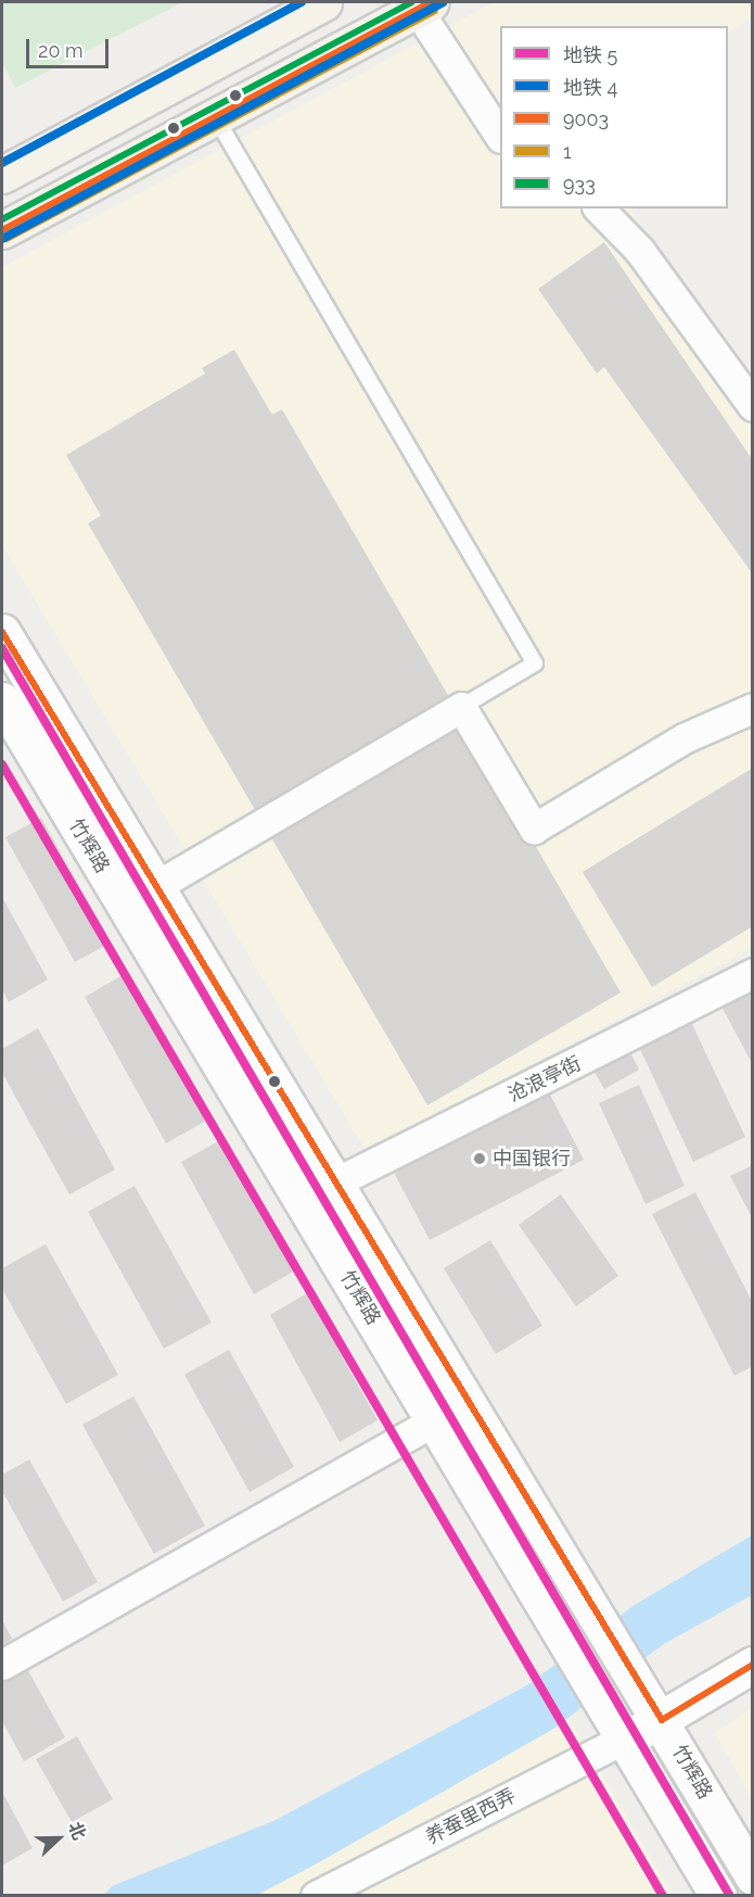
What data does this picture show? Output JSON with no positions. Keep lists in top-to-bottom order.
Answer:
{
  "streets": {
    "main road": ["竹辉路"],
    "street": ["沧浪亭街", "养蚕里西弄"]
  },
  "crossings": [
    ["竹辉路", "沧浪亭街"],
    ["竹辉路", "养蚕里西弄"]
  ],
  "places": ["中国银行"],
  "lines": [
    "metro line 4",
    "transit line 9003",
    "transit line 933",
    "transit line 1",
    "metro line 5"
  ],
  "legend": [
    "地铁 5",
    "地铁 4",
    "9003",
    "1",
    "933"
  ],
  "scale_bar": "20 m",
  "north": "right"
}
